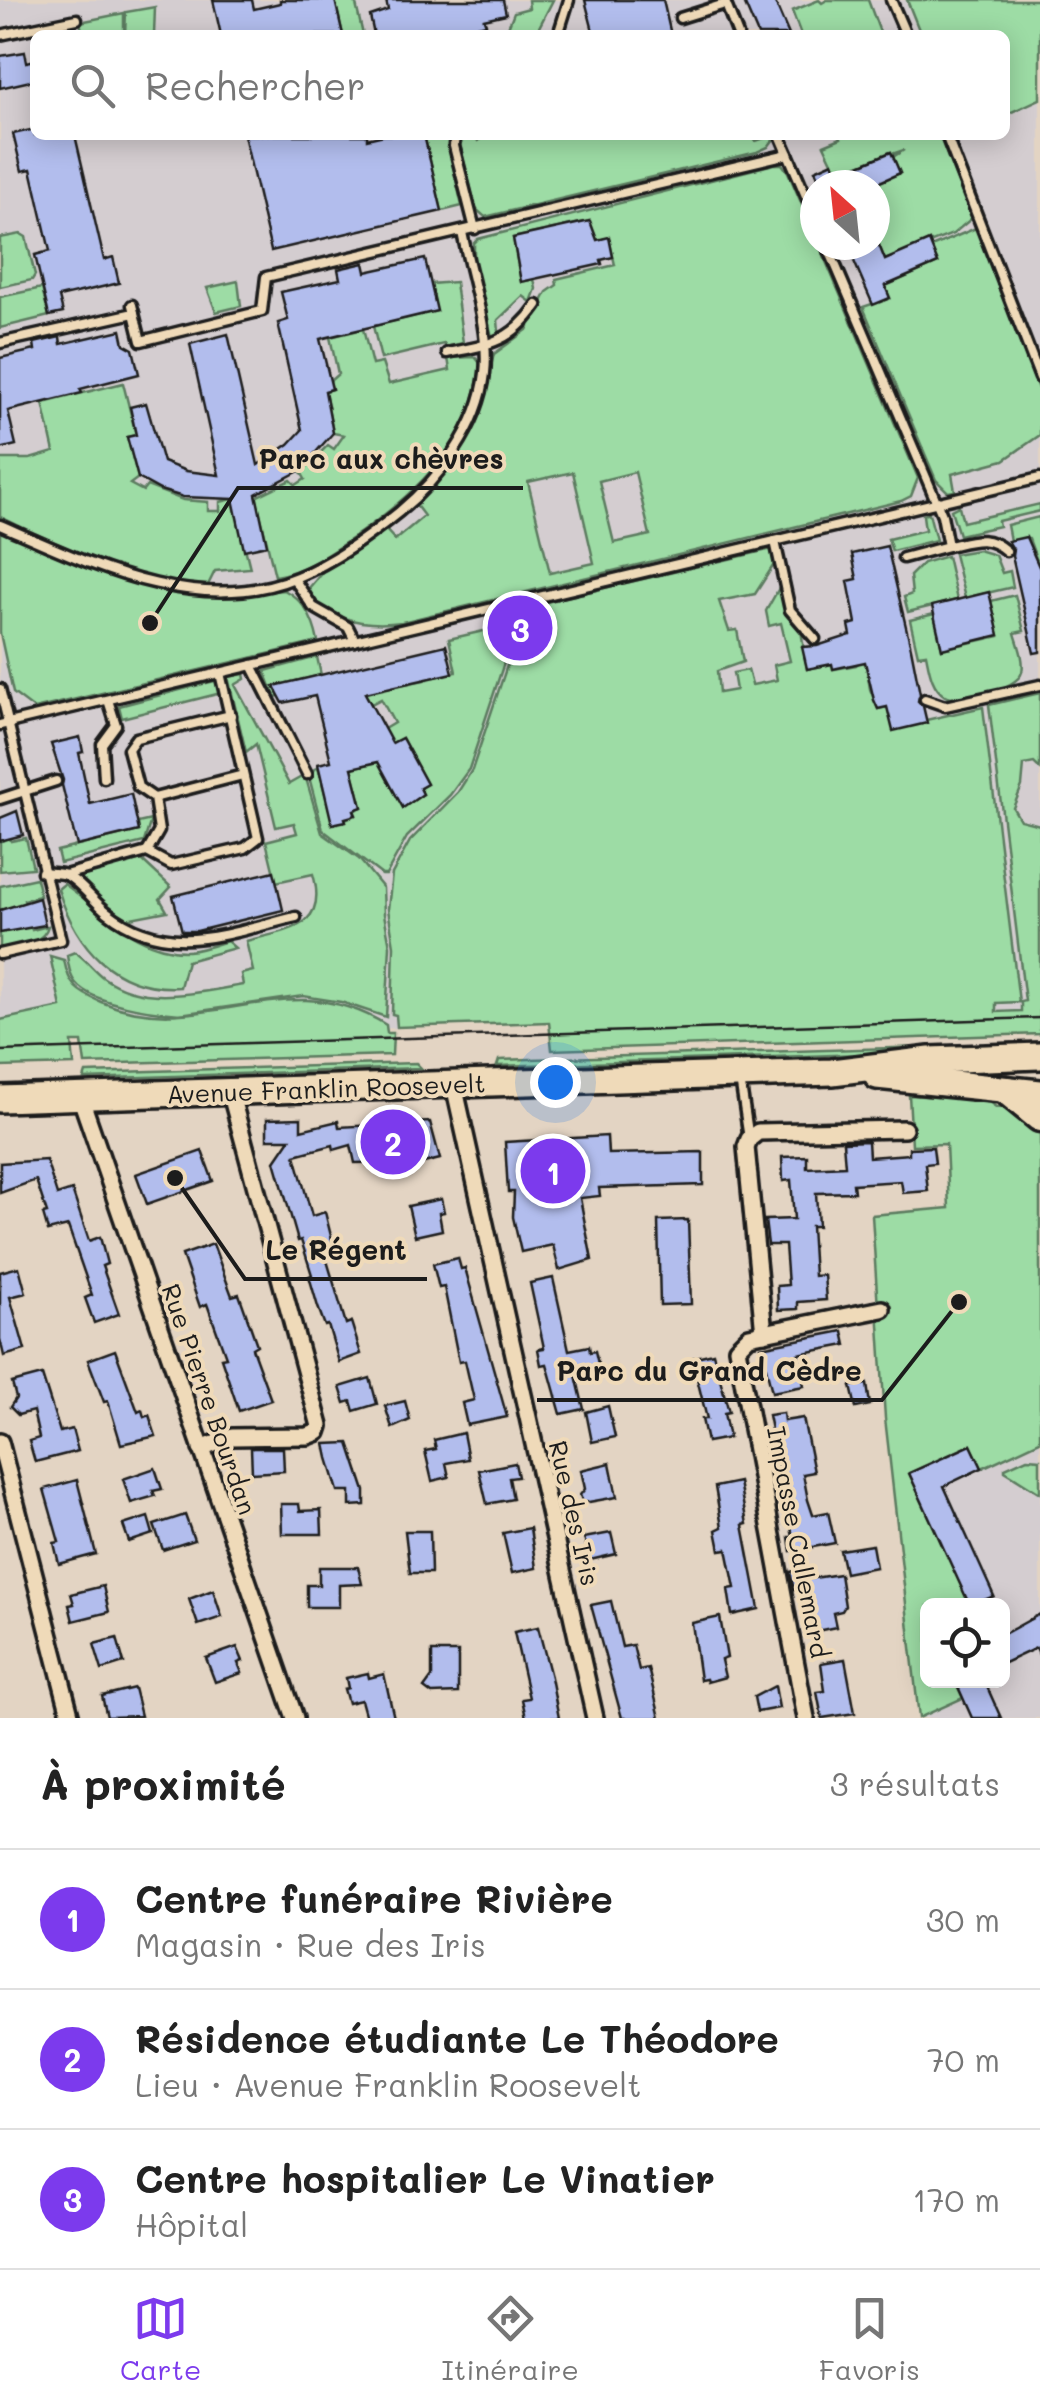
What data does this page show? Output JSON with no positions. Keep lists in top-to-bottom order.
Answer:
{
  "streets": {
    "main road": ["Avenue Franklin Roosevelt"],
    "street": ["Rue Pierre Bourdan", "Rue des Iris", "Impasse Callemard"]
  },
  "crossings": [
    ["Avenue Franklin Roosevelt", "Rue Pierre Bourdan"],
    ["Avenue Franklin Roosevelt", "Rue des Iris"]
  ],
  "places": ["Parc aux chèvres", "Le Régent", "Parc du Grand Cèdre"],
  "north": "top left",
  "page": {
    "search": "Rechercher",
    "pins": ["3", "2", "1"],
    "heading": ["À proximité", "3 résultats"],
    "list": [
      {
        "mark": "1",
        "name": "Centre funéraire Rivière",
        "note": "Magasin · Rue des Iris",
        "value": "30 m"
      },
      {
        "mark": "2",
        "name": "Résidence étudiante Le Théodore",
        "note": "Lieu · Avenue Franklin Roosevelt",
        "value": "70 m"
      },
      {
        "mark": "3",
        "name": "Centre hospitalier Le Vinatier",
        "note": "Hôpital",
        "value": "170 m"
      }
    ],
    "nav": ["Carte", "Itinéraire", "Favoris"]
  }
}
